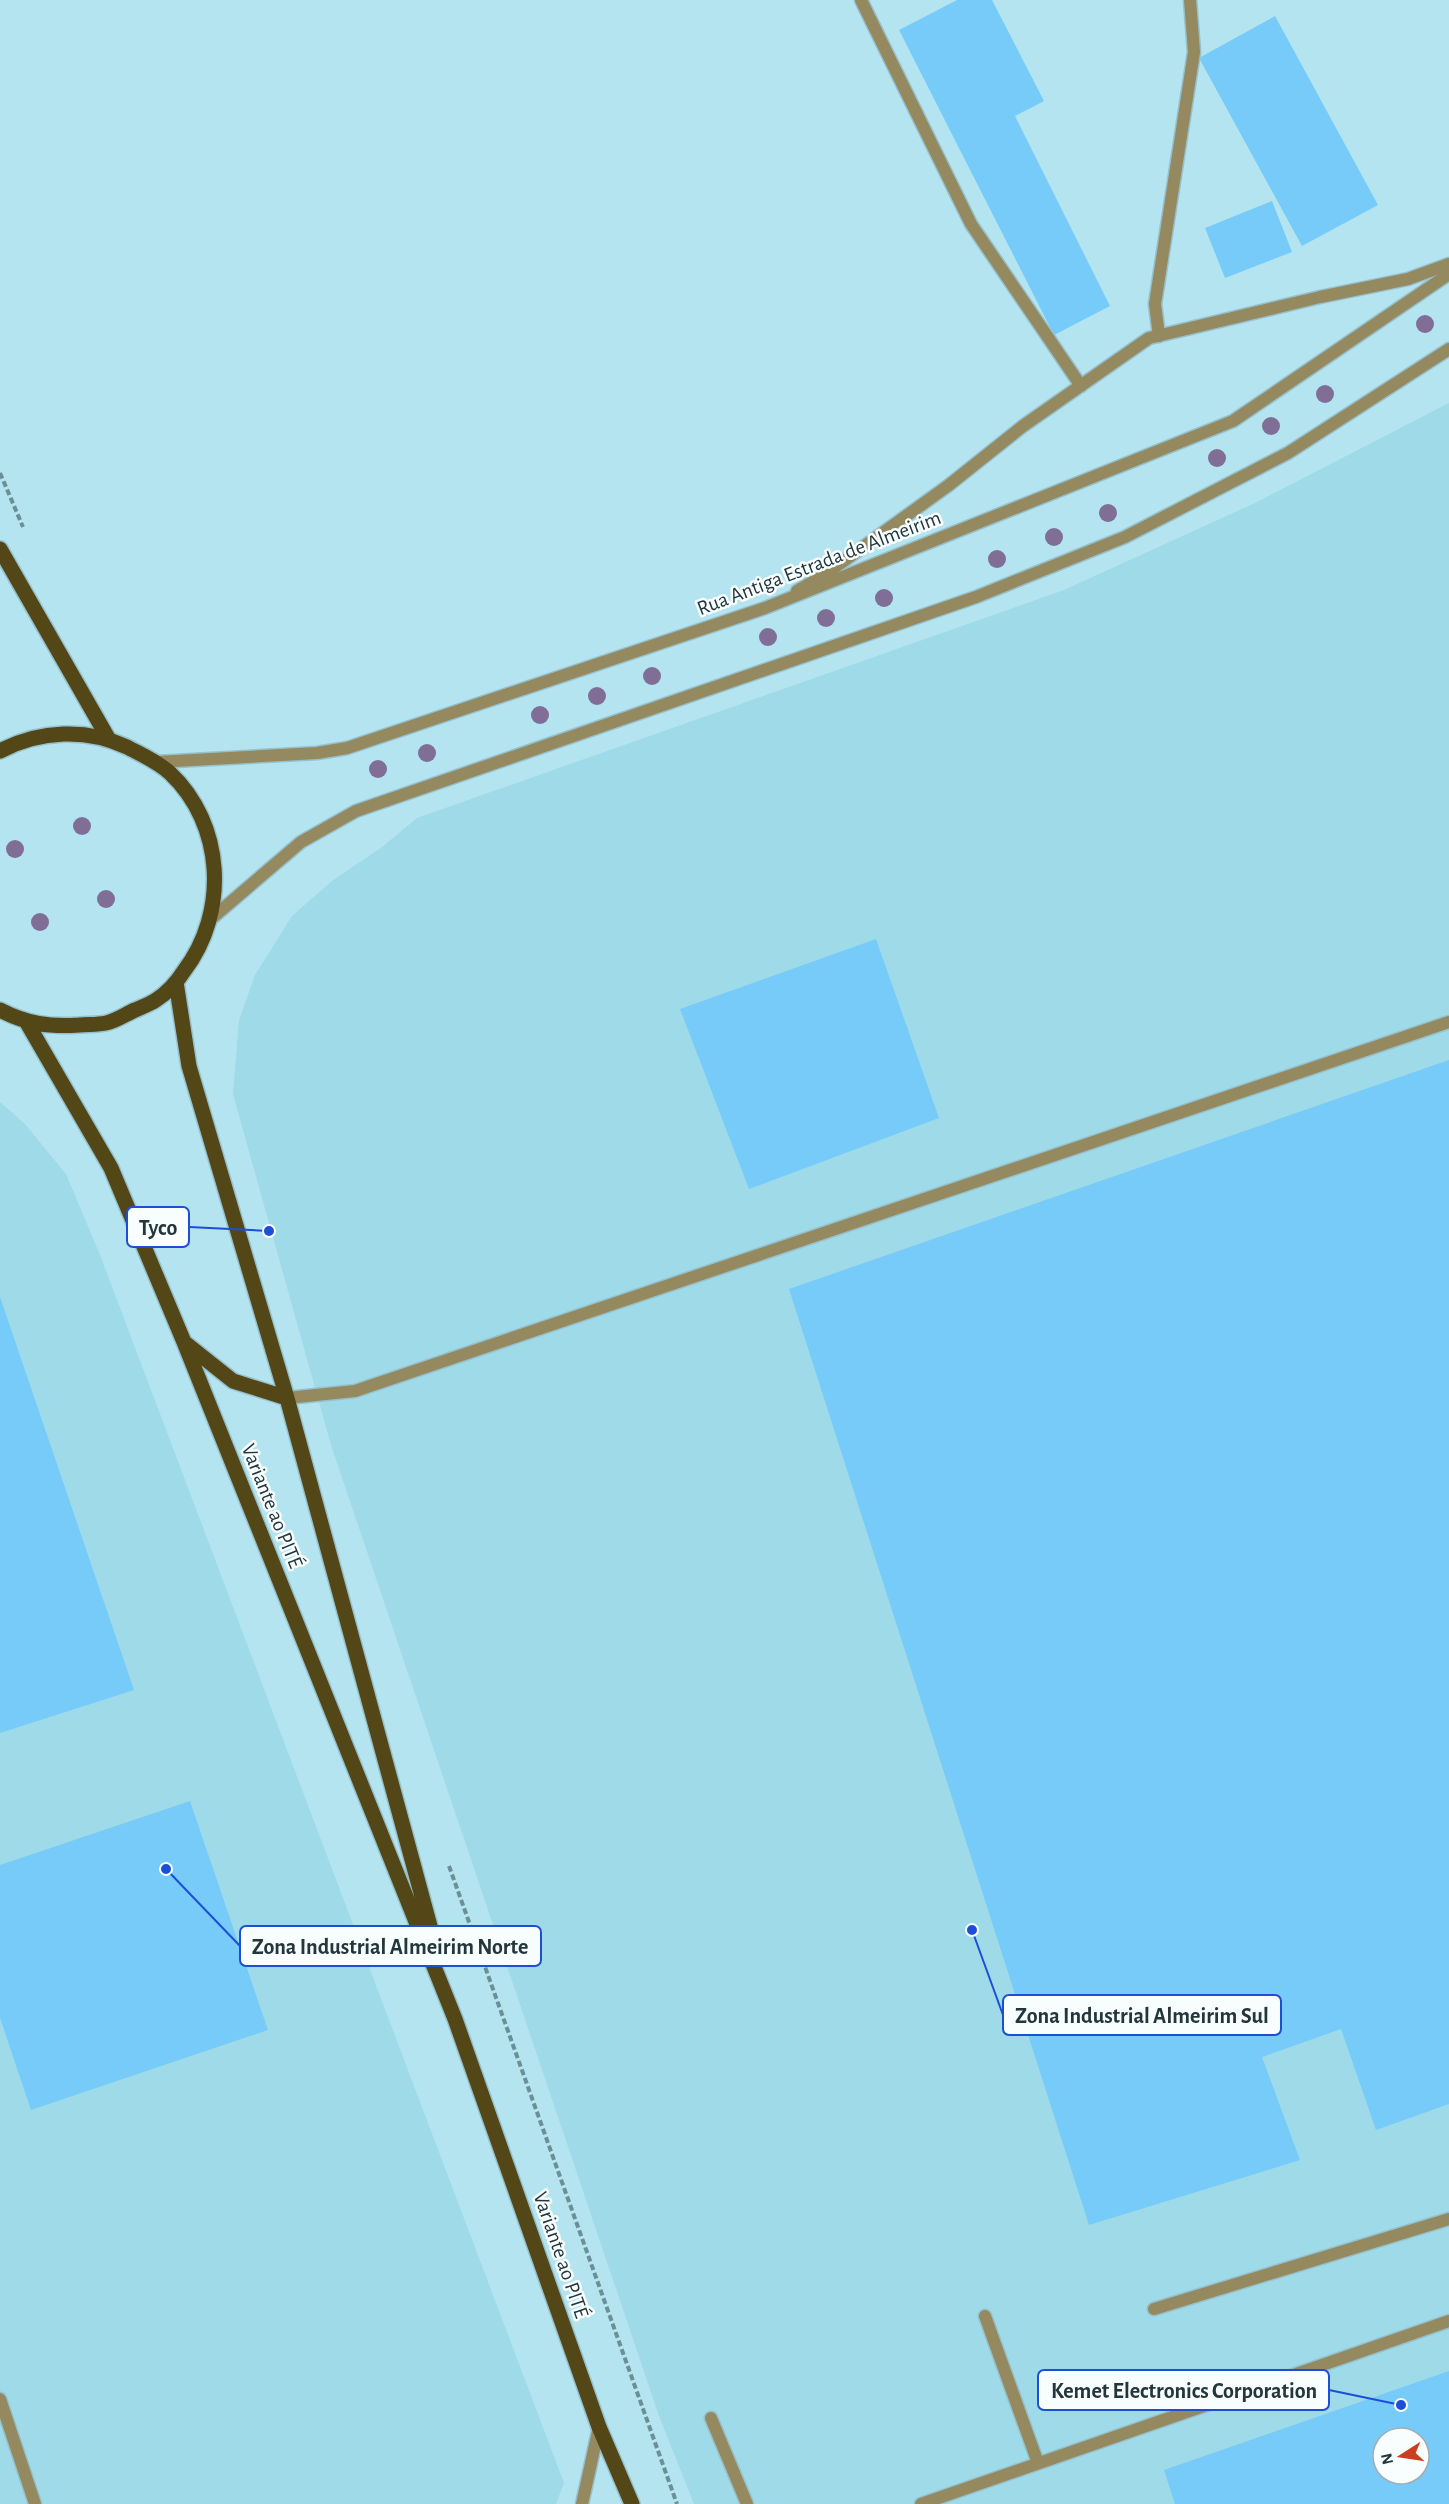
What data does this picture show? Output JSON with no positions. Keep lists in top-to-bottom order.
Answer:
{
  "streets": {
    "main road": ["Variante ao PITÉ"],
    "street": ["Rua Antiga Estrada de Almeirim"]
  },
  "places": [
    "Tyco",
    "Zona Industrial Almeirim Norte",
    "Zona Industrial Almeirim Sul",
    "Kemet Electronics Corporation"
  ],
  "north": "left"
}
